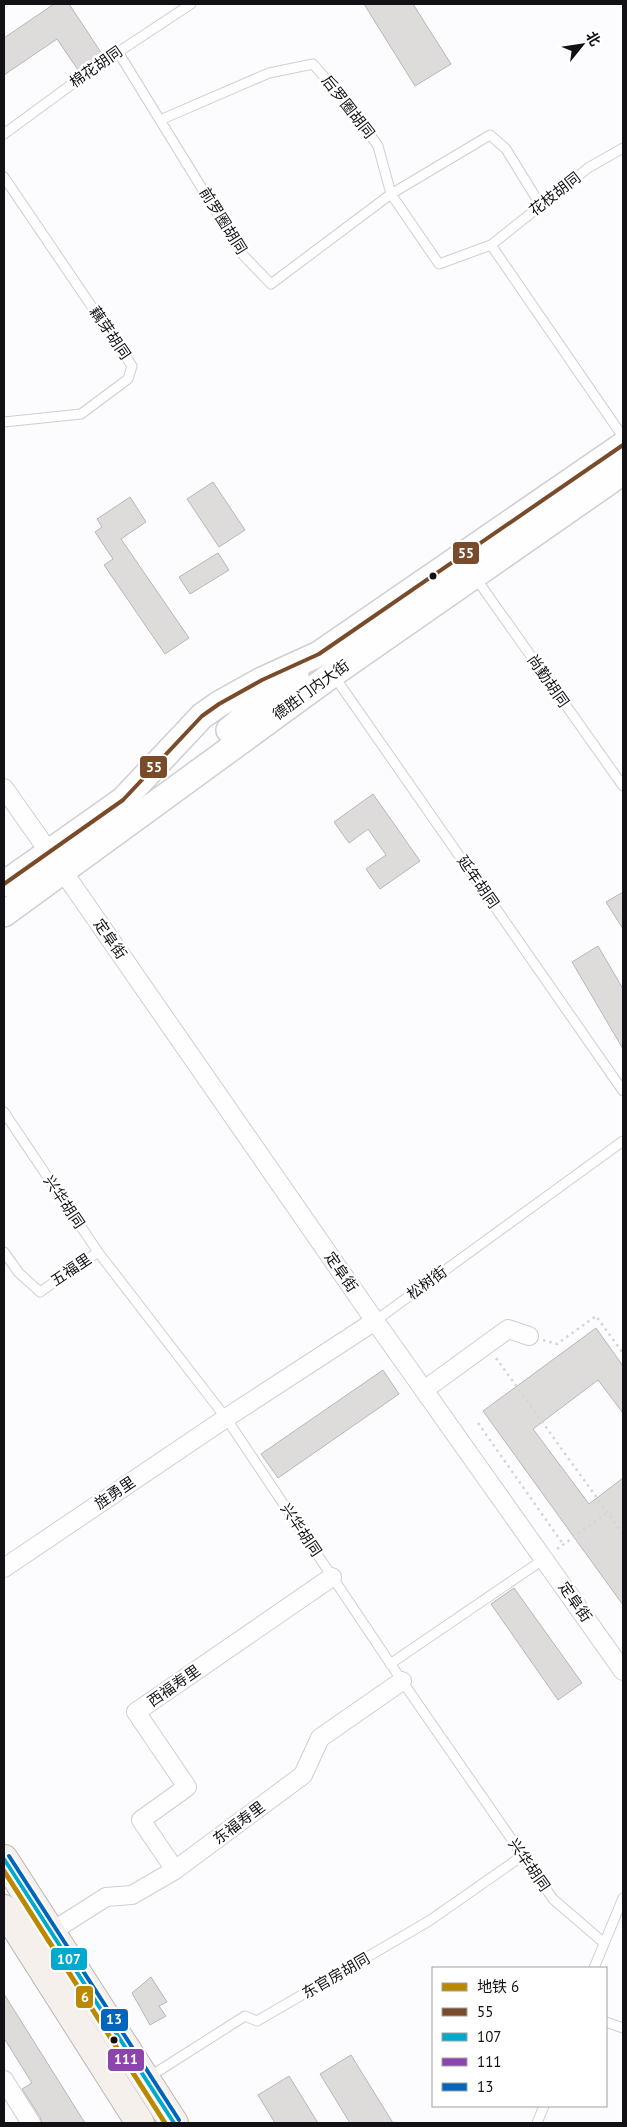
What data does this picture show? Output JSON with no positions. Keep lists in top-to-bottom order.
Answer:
{
  "streets": {
    "main road": ["德胜门内大街"],
    "street": [
      "定阜街",
      "松树街",
      "旌勇里",
      "西福寿里",
      "东福寿里"
    ],
    "lane": [
      "棉花胡同",
      "后罗圈胡同",
      "花枝胡同",
      "前罗圈胡同",
      "藕芽胡同",
      "尚勤胡同",
      "延年胡同",
      "兴华胡同",
      "五福里",
      "东官房胡同"
    ]
  },
  "crossings": [
    ["棉花胡同", "前罗圈胡同"],
    ["后罗圈胡同", "花枝胡同"],
    ["后罗圈胡同", "前罗圈胡同"],
    ["花枝胡同", "前罗圈胡同"],
    ["尚勤胡同", "德胜门内大街"],
    ["德胜门内大街", "延年胡同"],
    ["德胜门内大街", "定阜街"],
    ["定阜街", "松树街"],
    ["兴华胡同", "五福里"],
    ["兴华胡同", "松树街"],
    ["兴华胡同", "旌勇里"],
    ["兴华胡同", "西福寿里"],
    ["兴华胡同", "东福寿里"],
    ["兴华胡同", "东官房胡同"],
    ["松树街", "旌勇里"],
    ["西福寿里", "东福寿里"]
  ],
  "lines": [
    "transit line 55",
    "transit line 13",
    "transit line 107",
    "transit line 111",
    "metro line 6"
  ],
  "legend": [
    "地铁 6",
    "55",
    "107",
    "111",
    "13"
  ],
  "north": "top right"
}
